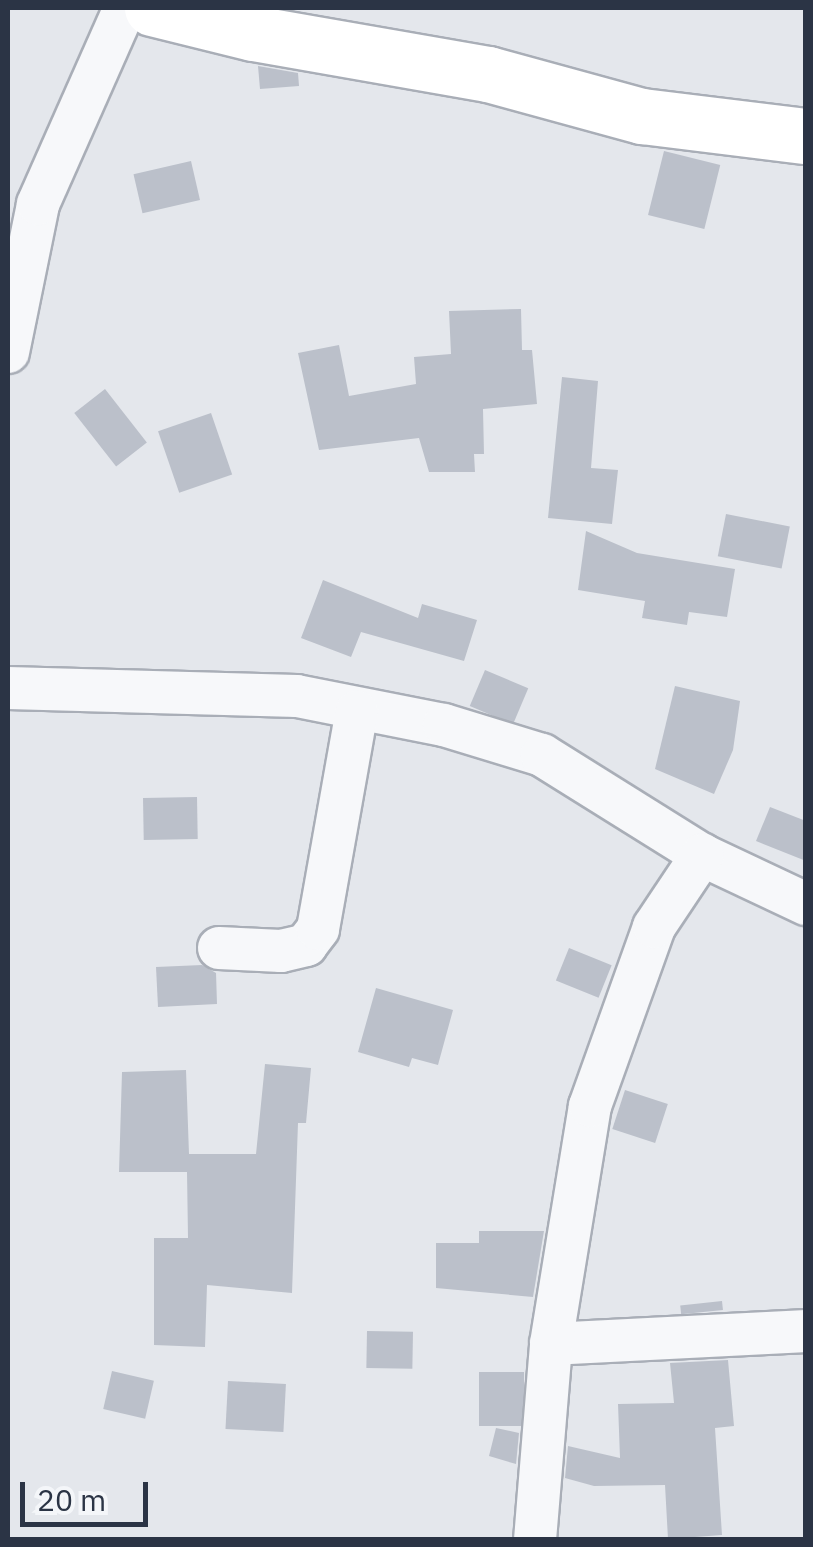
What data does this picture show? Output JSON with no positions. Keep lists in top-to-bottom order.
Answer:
{
  "scale_bar": "20 m"
}
